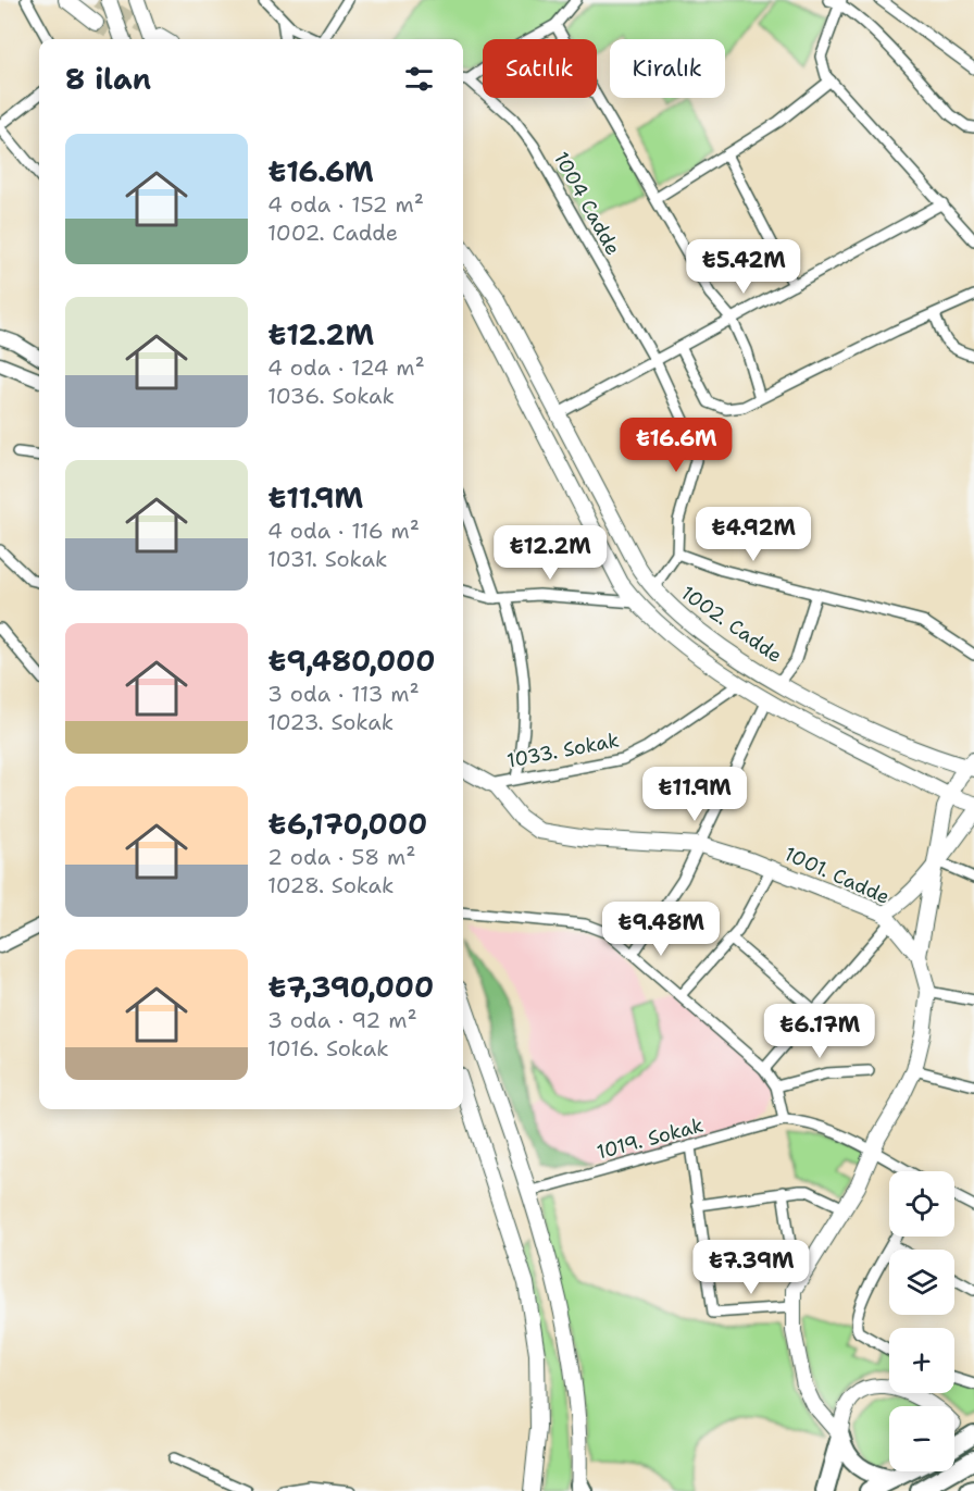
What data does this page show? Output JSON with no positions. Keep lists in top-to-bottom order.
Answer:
{
  "streets": {
    "main road": ["1002. Cadde", "1001. Cadde"],
    "street": ["1004 Cadde", "1033. Sokak", "1019. Sokak"]
  },
  "crossings": [
    ["1033. Sokak", "1001. Cadde"]
  ],
  "page": {
    "chip": ["Satılık", "Kiralık"],
    "heading": "8 ilan",
    "list": [
      {
        "name": "₺16.6M",
        "note": "4 oda · 152 m² · 1002. Cadde"
      },
      {
        "name": "₺12.2M",
        "note": "4 oda · 124 m² · 1036. Sokak"
      },
      {
        "name": "₺11.9M",
        "note": "4 oda · 116 m² · 1031. Sokak"
      },
      {
        "name": "₺9,480,000",
        "note": "3 oda · 113 m² · 1023. Sokak"
      },
      {
        "name": "₺6,170,000",
        "note": "2 oda · 58 m² · 1028. Sokak"
      },
      {
        "name": "₺7,390,000",
        "note": "3 oda · 92 m² · 1016. Sokak"
      }
    ],
    "price": [
      "₺5.42M",
      "₺16.6M",
      "₺4.92M",
      "₺12.2M",
      "₺11.9M",
      "₺9.48M",
      "₺6.17M",
      "₺7.39M"
    ],
    "map_buttons": ["+", "−"]
  }
}
